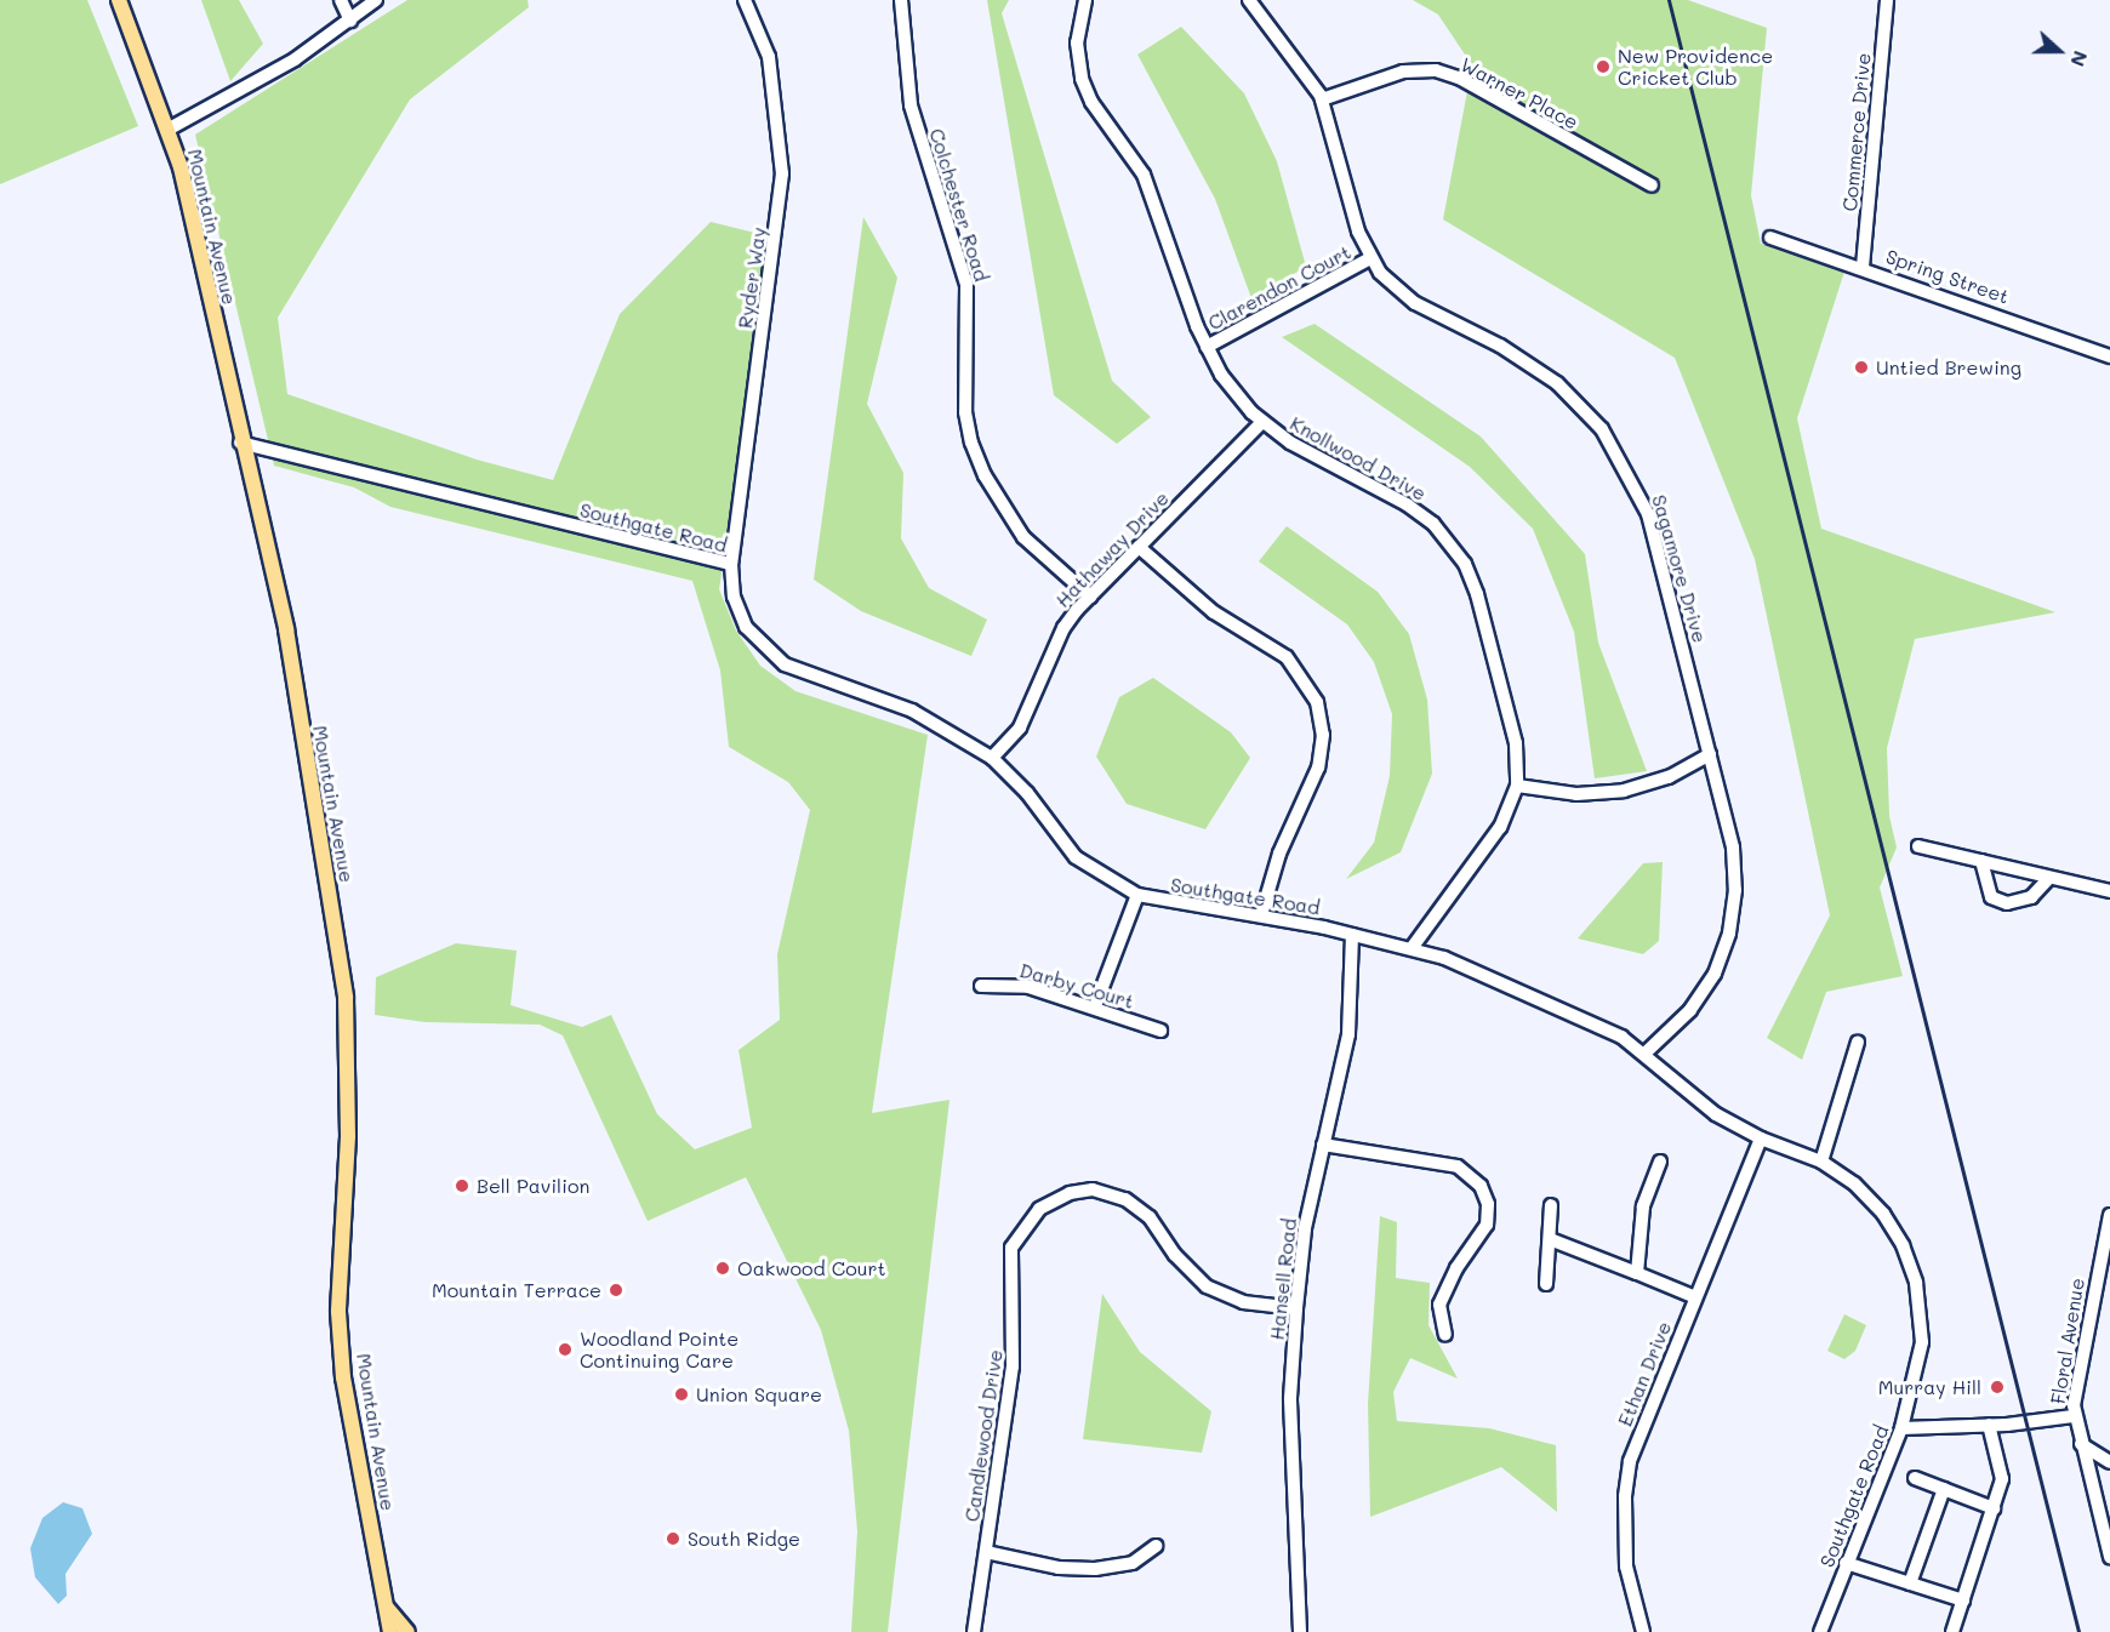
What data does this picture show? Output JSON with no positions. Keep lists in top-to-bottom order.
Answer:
{
  "streets": {
    "main road": ["Mountain Avenue"],
    "street": [
      "Warner Place",
      "Commerce Drive",
      "Colchester Road",
      "Spring Street",
      "Ryder Way",
      "Clarendon Court",
      "Knollwood Drive",
      "Southgate Road",
      "Hathaway Drive",
      "Sagamore Drive",
      "Darby Court",
      "Hansell Road",
      "Floral Avenue",
      "Ethan Drive",
      "Candlewood Drive"
    ]
  },
  "crossings": [
    ["Warner Place", "Sagamore Drive"],
    ["Commerce Drive", "Spring Street"],
    ["Colchester Road", "Hathaway Drive"],
    ["Mountain Avenue", "Southgate Road"],
    ["Ryder Way", "Southgate Road"],
    ["Clarendon Court", "Knollwood Drive"],
    ["Clarendon Court", "Sagamore Drive"],
    ["Knollwood Drive", "Southgate Road"],
    ["Knollwood Drive", "Hathaway Drive"],
    ["Southgate Road", "Hathaway Drive"],
    ["Southgate Road", "Sagamore Drive"],
    ["Southgate Road", "Hansell Road"],
    ["Southgate Road", "Ethan Drive"],
    ["Hansell Road", "Candlewood Drive"]
  ],
  "places": [
    "New Providence Cricket Club",
    "Untied Brewing",
    "Bell Pavilion",
    "Oakwood Court",
    "Mountain Terrace",
    "Woodland Pointe Continuing Care",
    "Murray Hill",
    "Union Square",
    "South Ridge"
  ],
  "north": "right"
}
